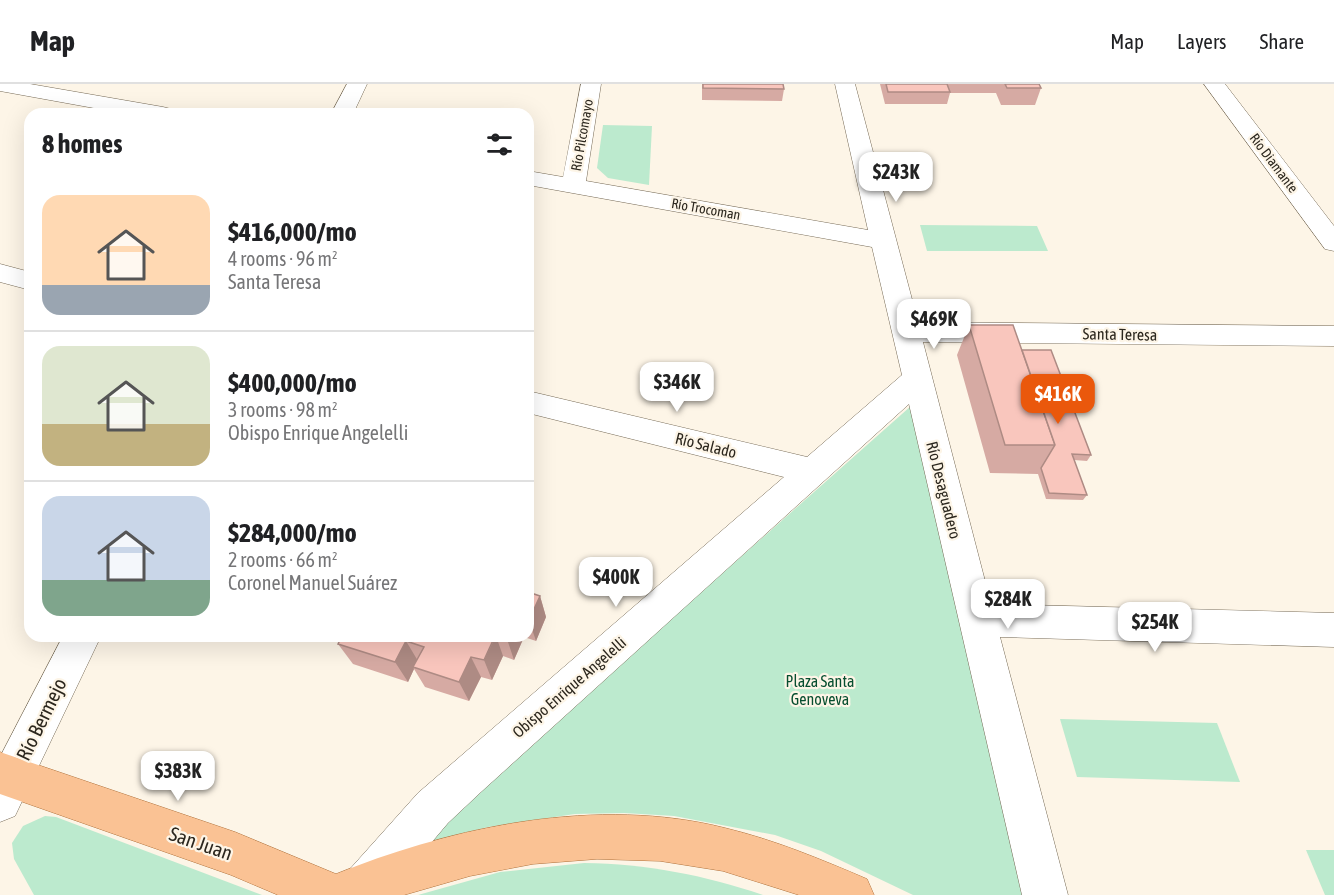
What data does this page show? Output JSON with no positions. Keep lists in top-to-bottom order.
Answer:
{
  "streets": {
    "main road": ["San Juan"],
    "street": [
      "Río Pilcomayo",
      "Río Diamante",
      "Río Trocoman",
      "Santa Teresa",
      "Río Salado",
      "Río Desaguadero",
      "Obispo Enrique Angelelli",
      "Río Bermejo"
    ]
  },
  "crossings": [
    ["Río Pilcomayo", "Río Trocoman"],
    ["Río Trocoman", "Río Desaguadero"],
    ["Santa Teresa", "Río Desaguadero"],
    ["Río Salado", "Obispo Enrique Angelelli"],
    ["Río Desaguadero", "Obispo Enrique Angelelli"],
    ["Obispo Enrique Angelelli", "San Juan"],
    ["Río Bermejo", "San Juan"]
  ],
  "parks": ["Plaza Santa Genoveva"],
  "page": {
    "header": "Map",
    "nav": ["Map", "Layers", "Share"],
    "heading": "8 homes",
    "price": [
      "$243K",
      "$469K",
      "$346K",
      "$416K",
      "$400K",
      "$284K",
      "$254K",
      "$383K"
    ],
    "list": [
      {
        "name": "$416,000/mo",
        "note": "4 rooms · 96 m² · Santa Teresa"
      },
      {
        "name": "$400,000/mo",
        "note": "3 rooms · 98 m² · Obispo Enrique Angelelli"
      },
      {
        "name": "$284,000/mo",
        "note": "2 rooms · 66 m² · Coronel Manuel Suárez"
      }
    ]
  }
}
